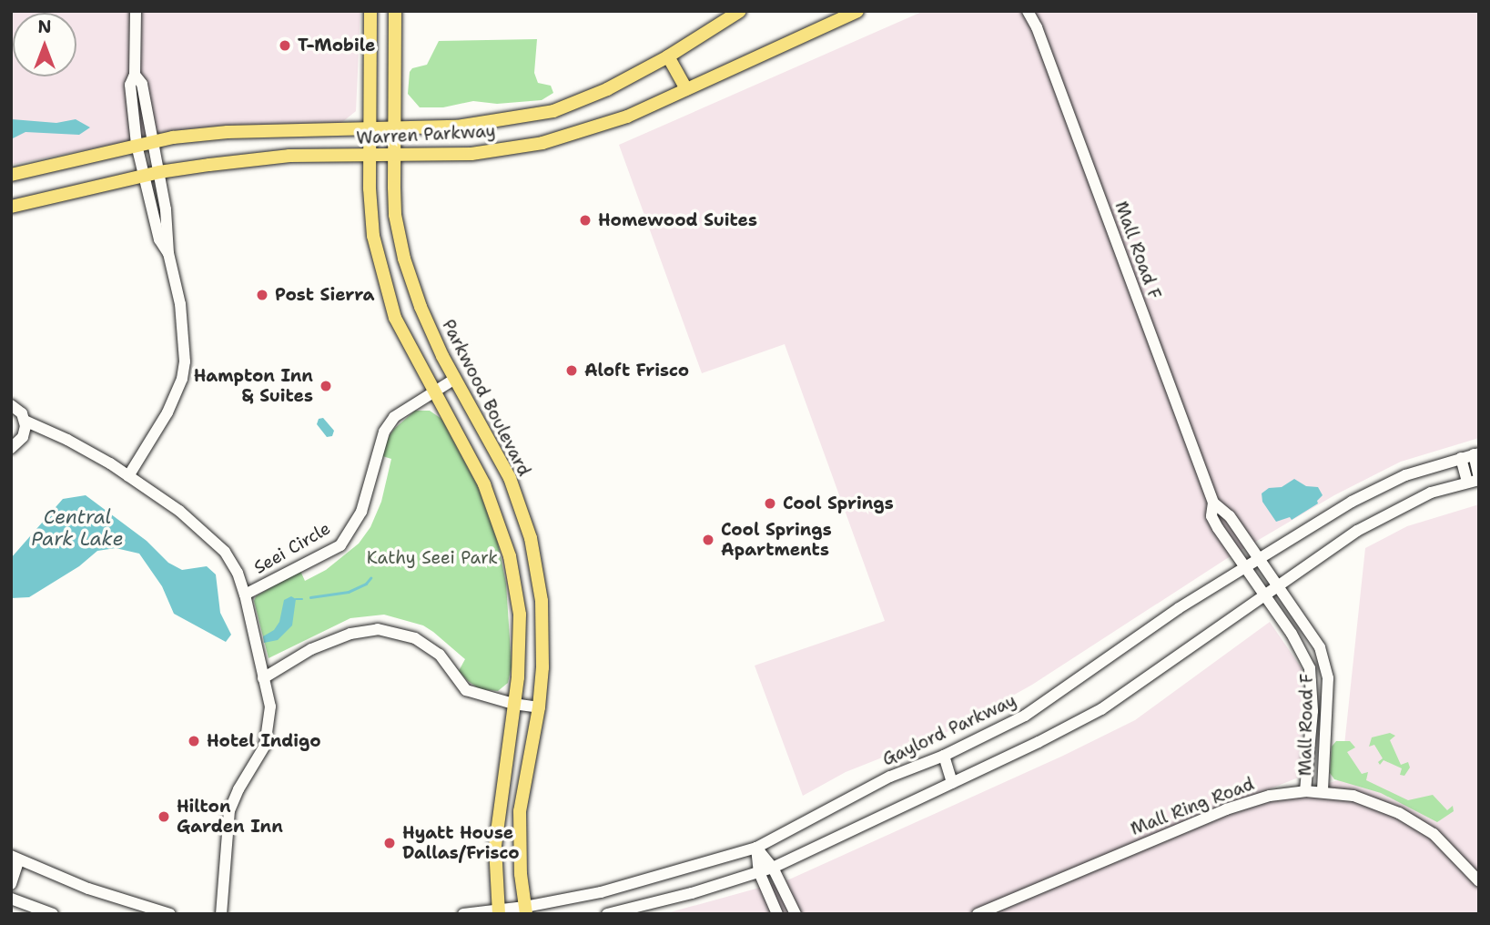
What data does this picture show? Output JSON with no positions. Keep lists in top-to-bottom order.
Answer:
{
  "streets": {
    "main road": ["Warren Parkway", "Parkwood Boulevard"],
    "street": [
      "Mall Road F",
      "Seei Circle",
      "Gaylord Parkway",
      "Mall Ring Road"
    ]
  },
  "crossings": [
    ["Warren Parkway", "Parkwood Boulevard"],
    ["Mall Road F", "Gaylord Parkway"],
    ["Mall Road F", "Mall Ring Road"],
    ["Parkwood Boulevard", "Seei Circle"],
    ["Parkwood Boulevard", "Gaylord Parkway"]
  ],
  "water": ["Central Park Lake"],
  "parks": ["Kathy Seei Park"],
  "places": [
    "T-Mobile",
    "Homewood Suites",
    "Post Sierra",
    "Aloft Frisco",
    "Hampton Inn & Suites",
    "Cool Springs",
    "Cool Springs Apartments",
    "Hotel Indigo",
    "Hilton Garden Inn",
    "Hyatt House Dallas/Frisco"
  ],
  "north": "top"
}
